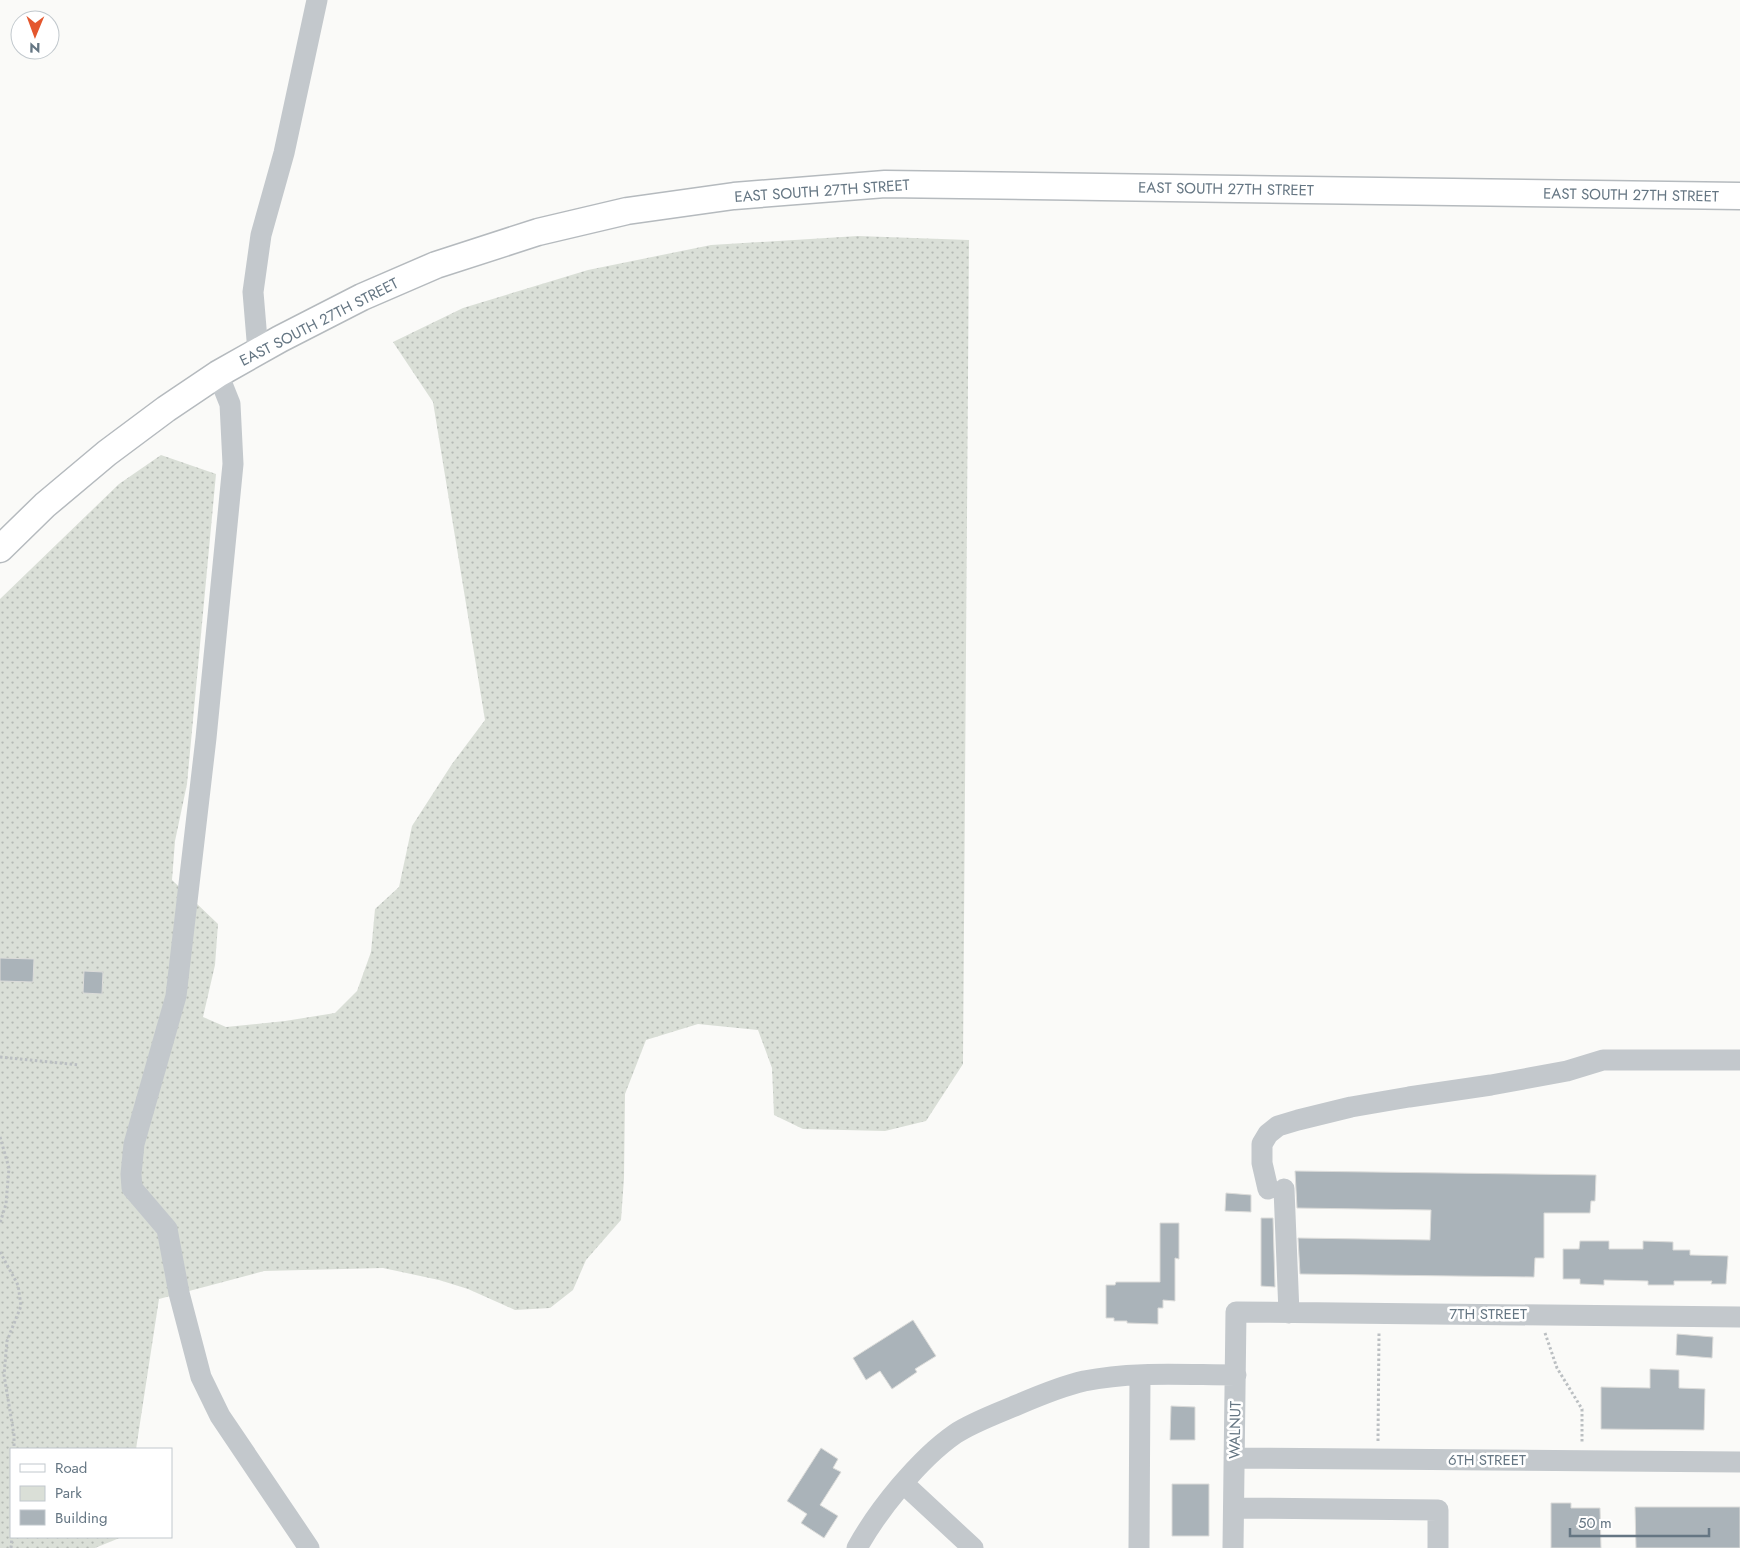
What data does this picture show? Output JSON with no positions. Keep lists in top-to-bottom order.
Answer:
{
  "streets": {
    "main road": ["EAST SOUTH 27TH STREET"],
    "lane": ["7TH STREET", "WALNUT", "6TH STREET"]
  },
  "crossings": [
    ["7TH STREET", "WALNUT"],
    ["WALNUT", "6TH STREET"]
  ],
  "legend": ["Road", "Park", "Building"],
  "scale_bar": "50 m",
  "north": "bottom"
}
